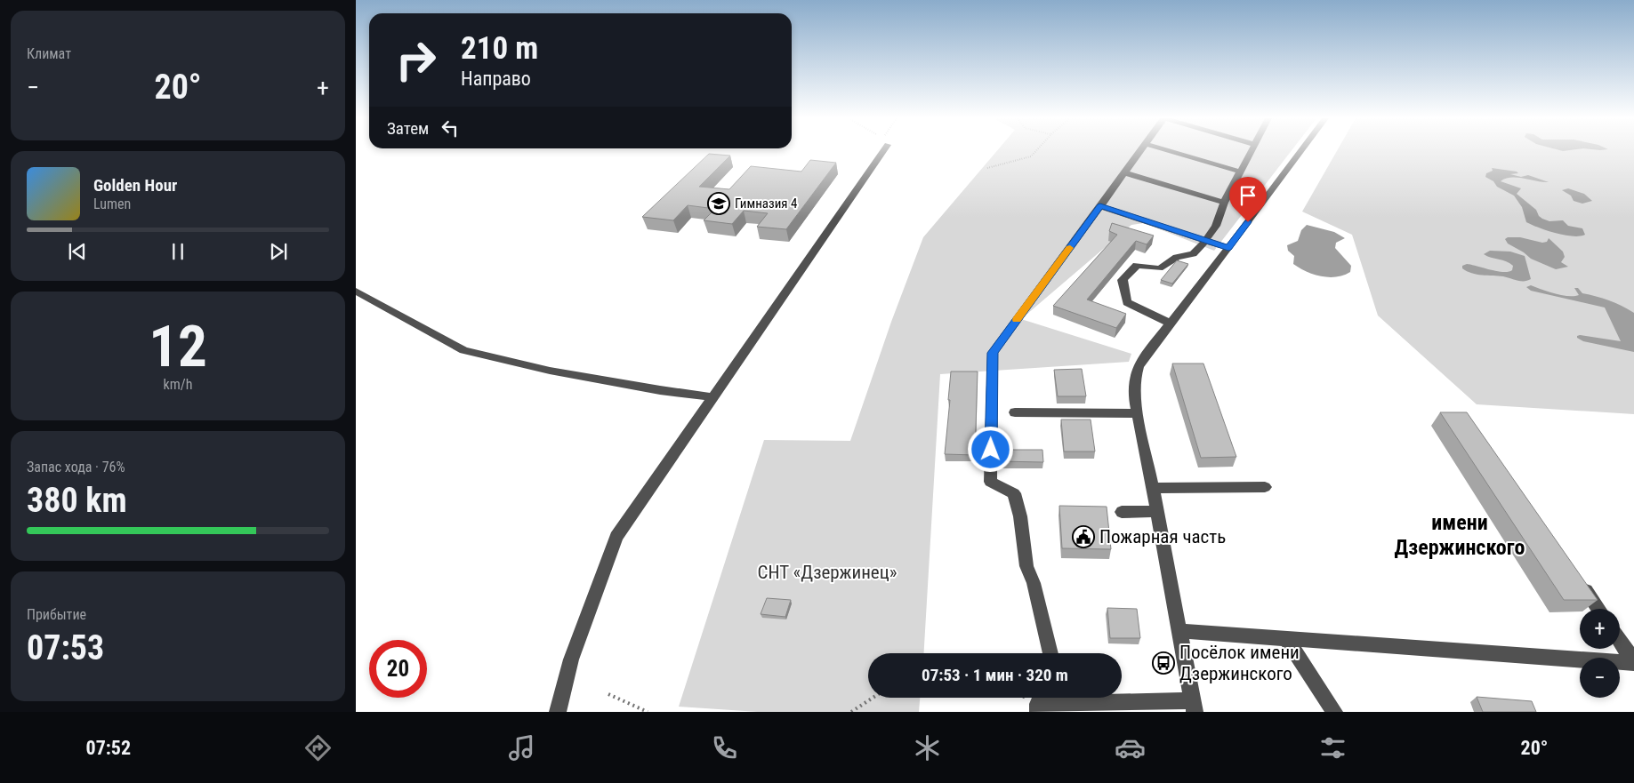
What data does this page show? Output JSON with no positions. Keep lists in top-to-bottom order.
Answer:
{
  "districts": ["имени Дзержинского"],
  "parks": ["СНТ «Дзержинец»"],
  "places": {
    "school or university": ["Гимназия 4"],
    "public building": ["Пожарная часть"],
    "bus stop": ["Посёлок имени Дзержинского"]
  },
  "page": {
    "tile": [
      "Климат",
      ["12", "km/h"],
      ["Запас хода · 76%", "380 km"],
      ["Прибытие", "07:53"]
    ],
    "turn": ["210 m", "Направо"],
    "heat": ["−", "20°", "+"],
    "then": "Затем",
    "song": ["Golden Hour", "Lumen"],
    "map_buttons": ["+", "−"],
    "limit": "20",
    "trip": "07:53 · 1 мин · 320 m",
    "tabs": ["07:52", "20°"]
  }
}
